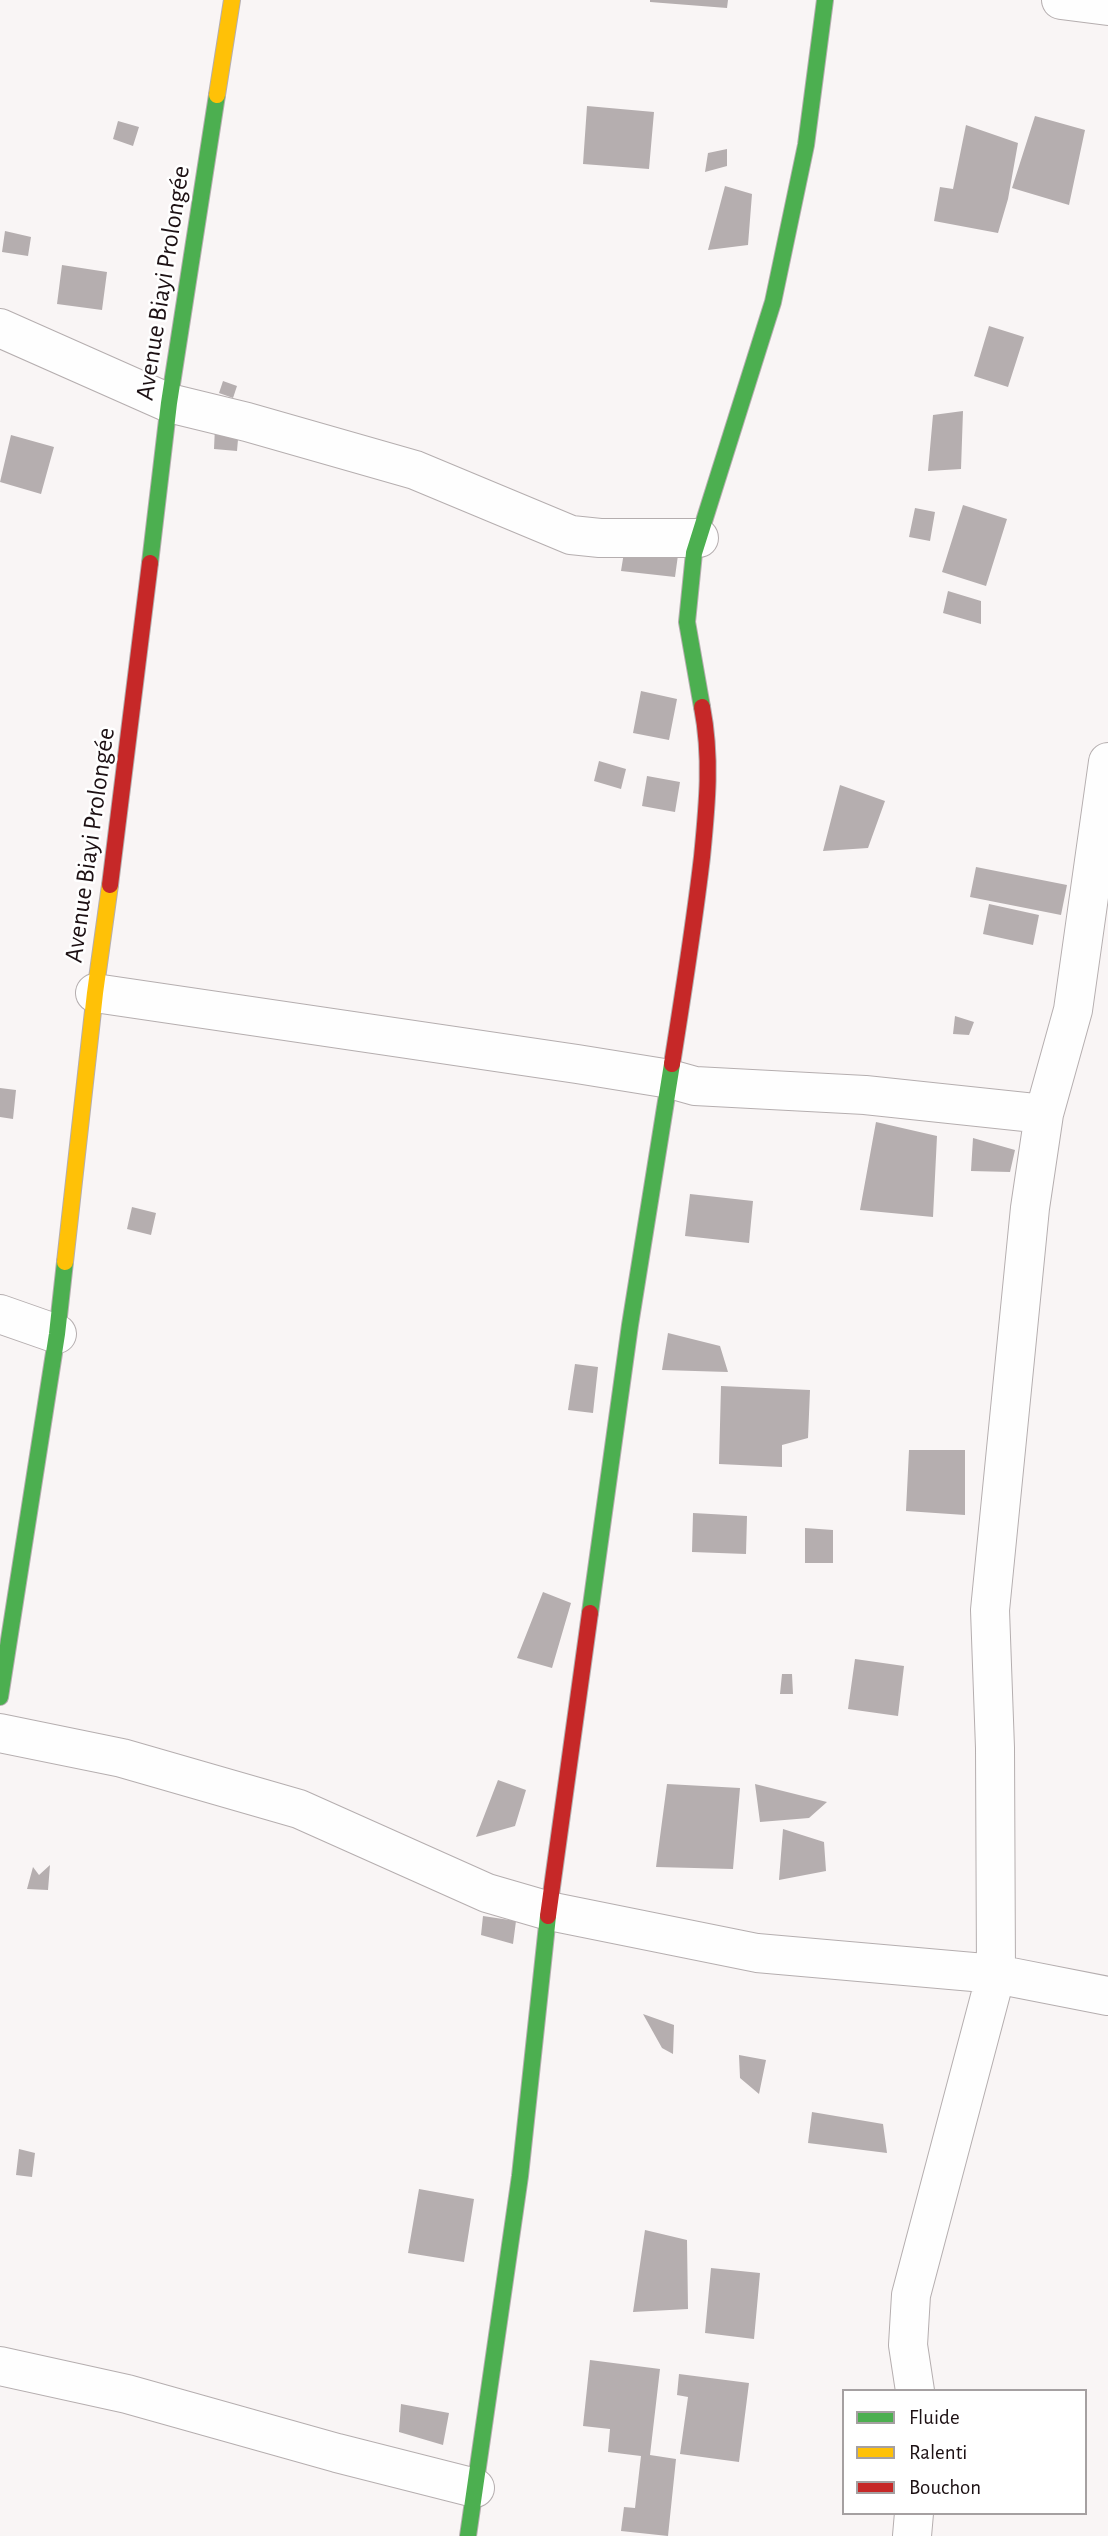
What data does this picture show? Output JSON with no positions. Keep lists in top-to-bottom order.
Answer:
{
  "streets": {
    "street": ["Avenue Biayi Prolongée"]
  },
  "legend": ["Fluide", "Ralenti", "Bouchon"]
}
